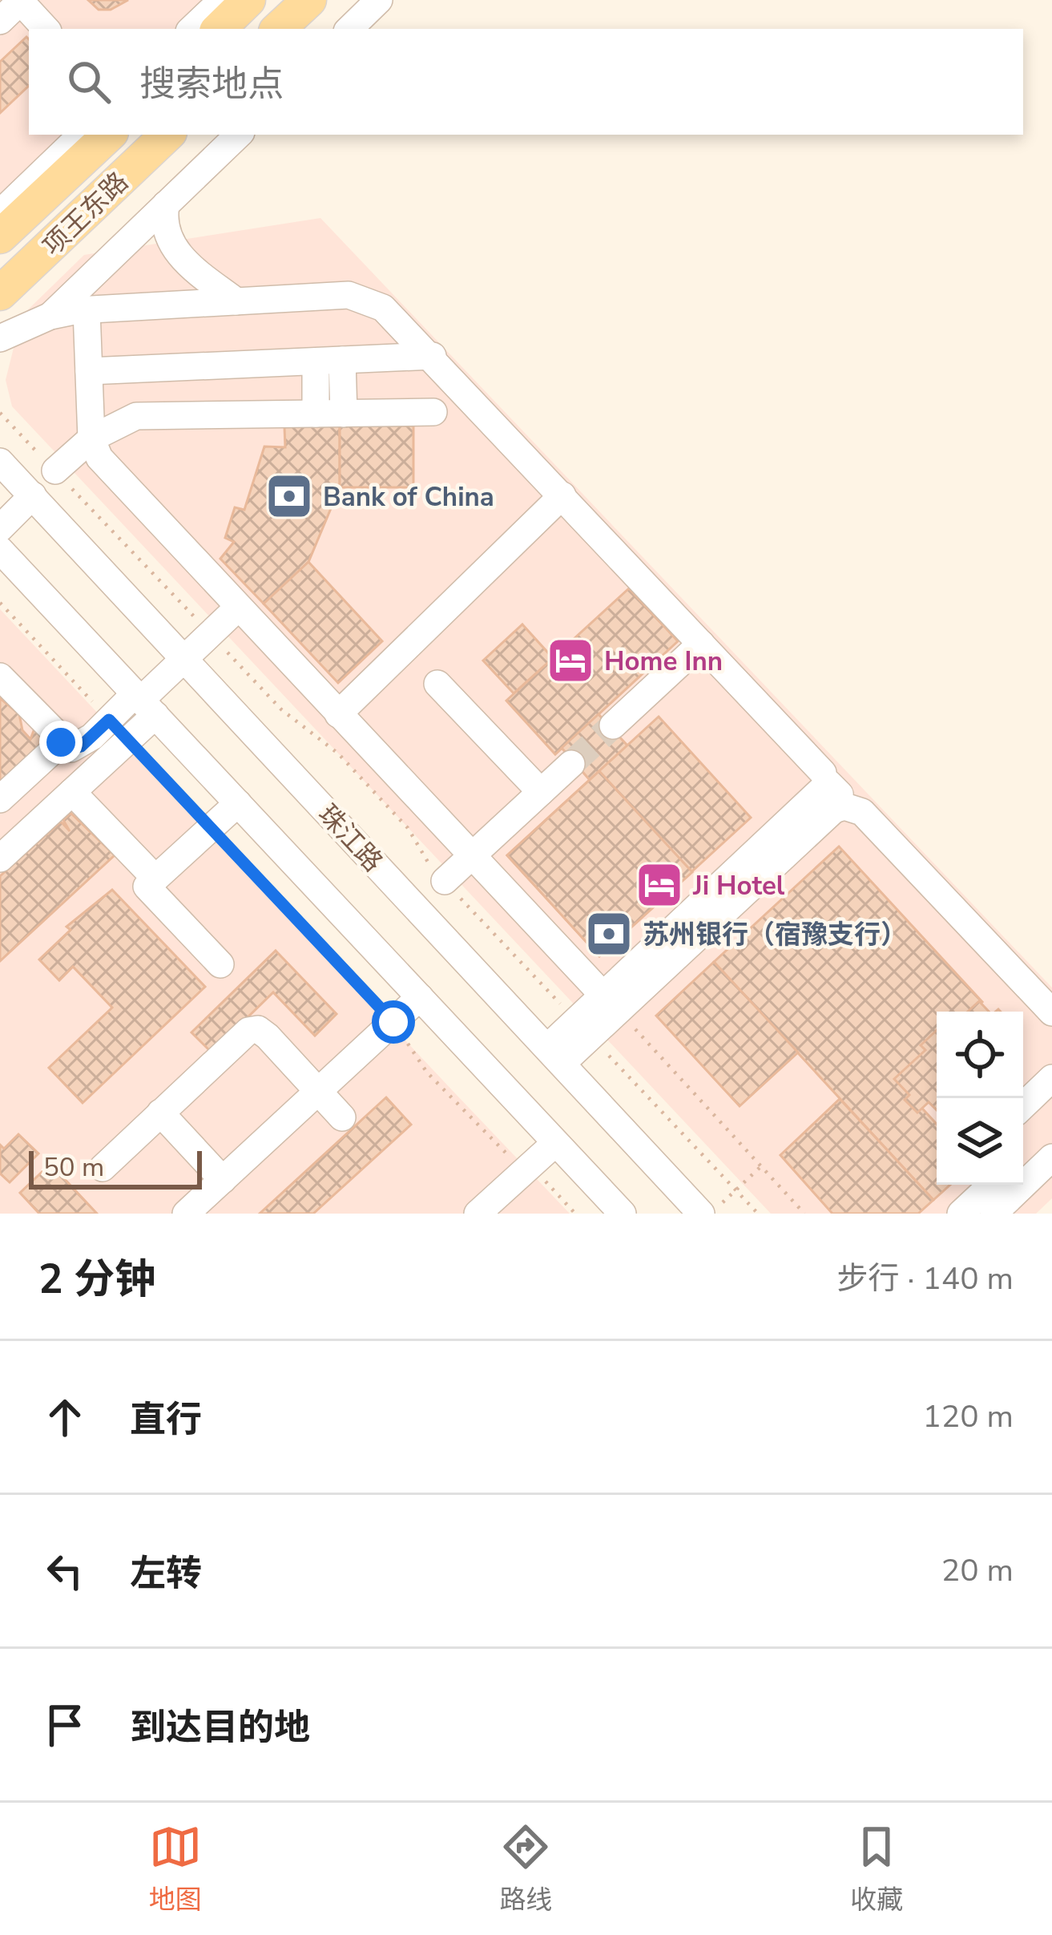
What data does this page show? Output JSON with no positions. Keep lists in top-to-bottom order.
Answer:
{
  "streets": {
    "main road": ["项王东路"],
    "street": ["珠江路"]
  },
  "places": {
    "bank": ["Bank of China", "苏州银行（宿豫支行）"],
    "hotel": ["Home Inn", "Ji Hotel"]
  },
  "scale_bar": "50 m",
  "page": {
    "search": "搜索地点",
    "scale": "50 m",
    "heading": ["2 分钟", "步行 · 140 m"],
    "list": [
      ["直行", "120 m"],
      ["左转", "20 m"],
      "到达目的地"
    ],
    "nav": ["地图", "路线", "收藏"]
  }
}
